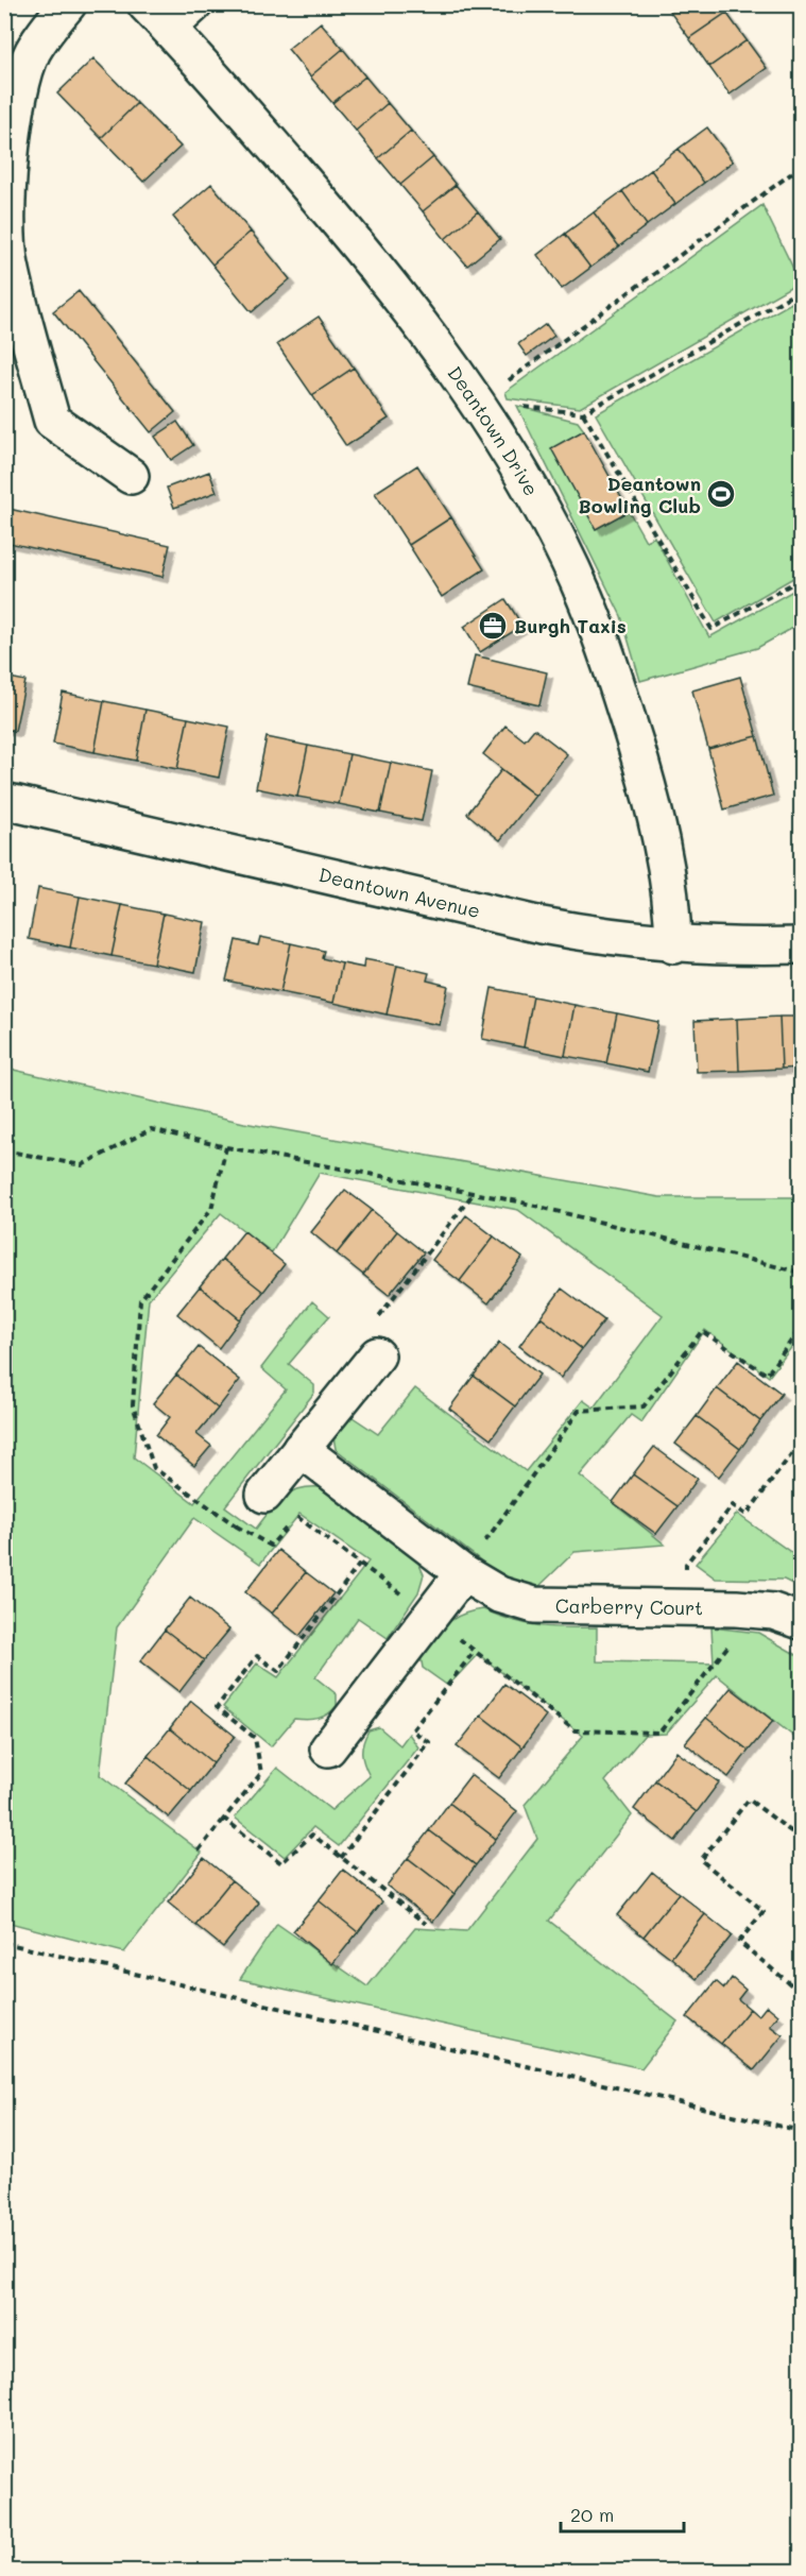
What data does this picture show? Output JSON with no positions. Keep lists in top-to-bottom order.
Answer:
{
  "streets": {
    "street": ["Deantown Drive", "Deantown Avenue", "Carberry Court"]
  },
  "crossings": [
    ["Deantown Drive", "Deantown Avenue"]
  ],
  "places": {
    "sports": ["Deantown Bowling Club"],
    "office": ["Burgh Taxis"]
  },
  "scale_bar": "20 m"
}
